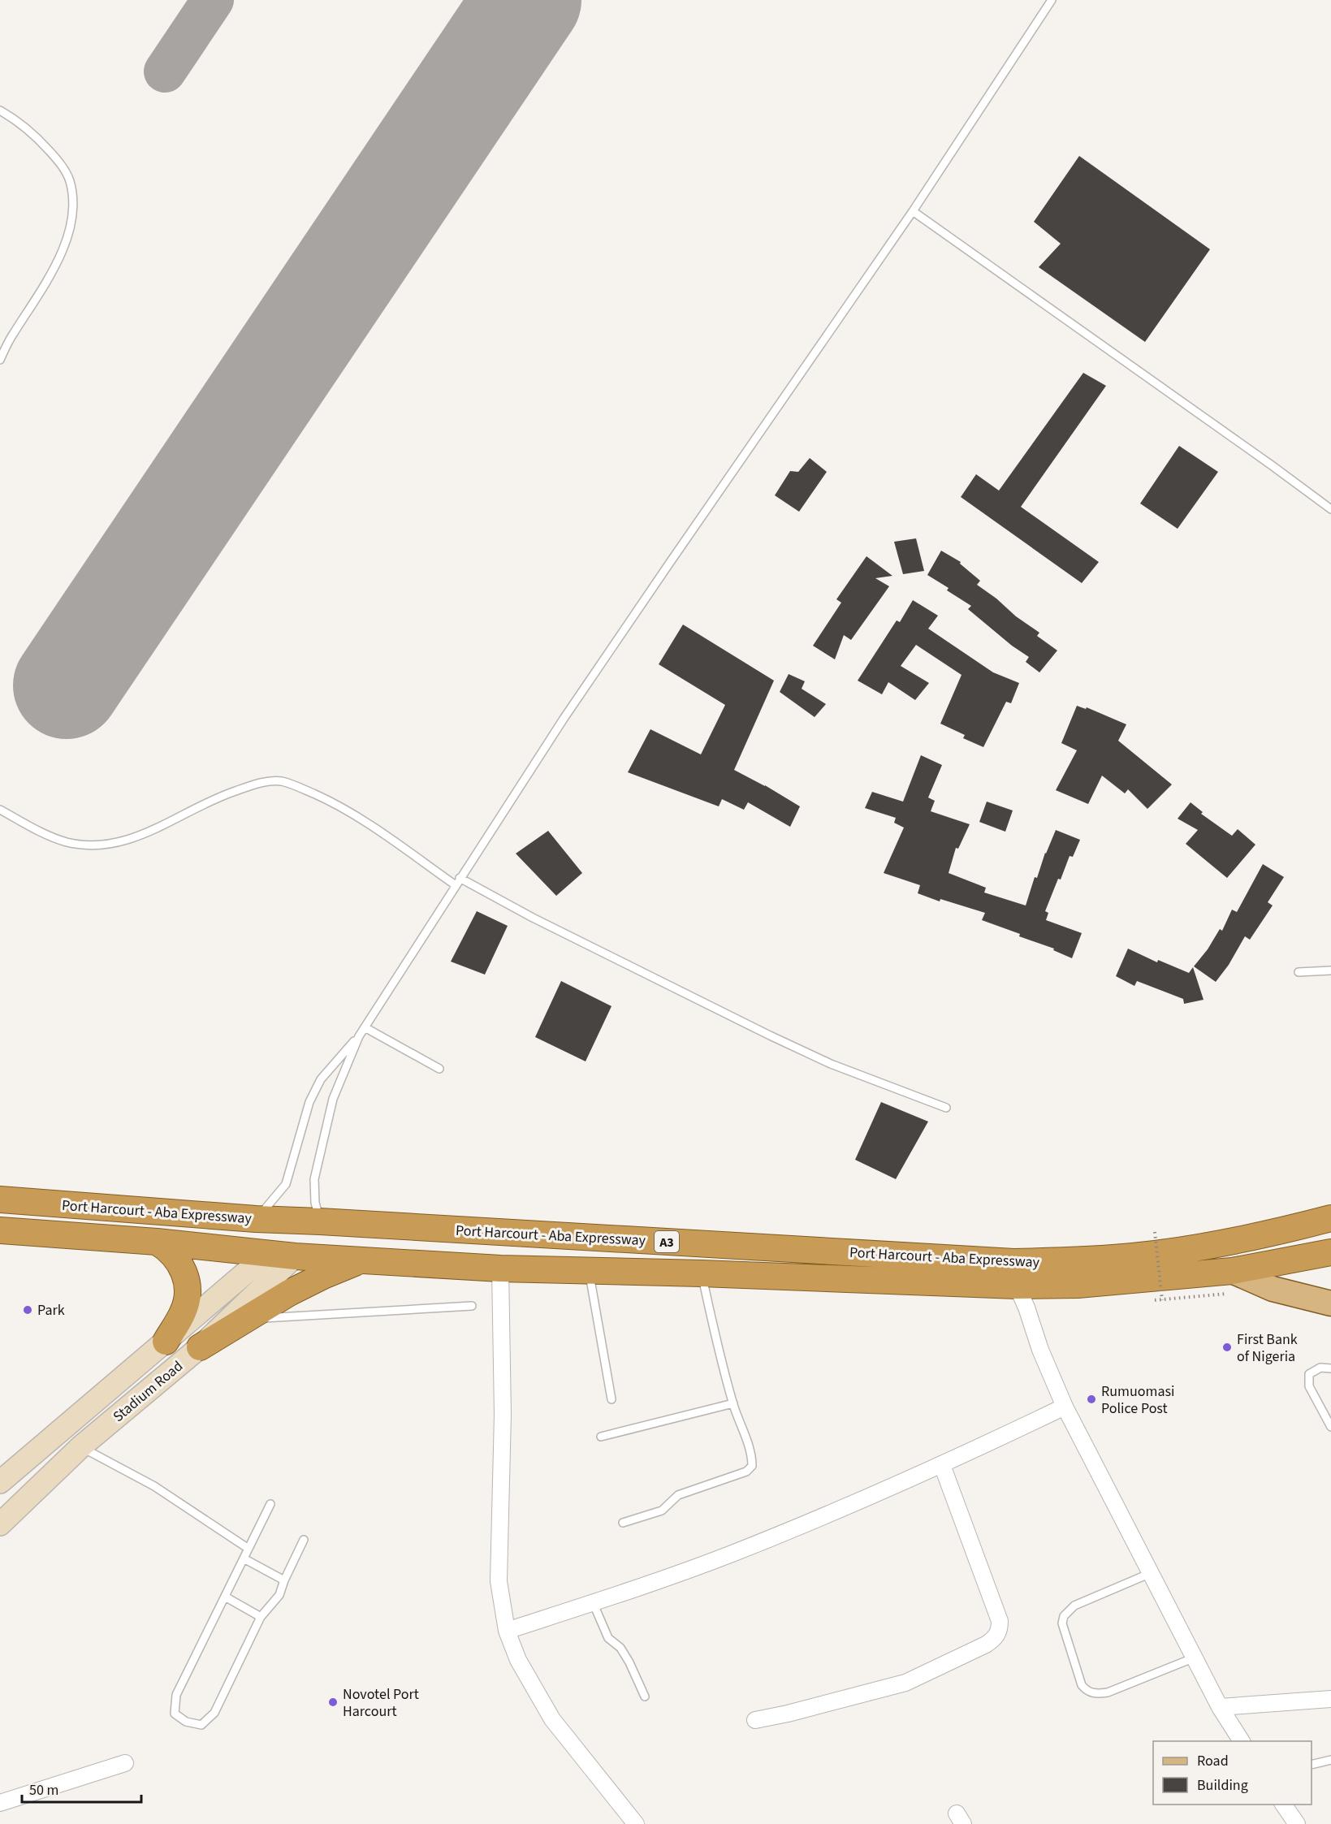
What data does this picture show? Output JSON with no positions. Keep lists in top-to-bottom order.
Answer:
{
  "streets": {
    "highway": ["Port Harcourt - Aba Expressway", "A3"],
    "main road": ["Stadium Road"]
  },
  "crossings": [
    ["Port Harcourt - Aba Expressway", "Stadium Road"]
  ],
  "places": [
    "Park",
    "First Bank of Nigeria",
    "Rumuomasi Police Post",
    "Novotel Port Harcourt"
  ],
  "legend": ["Road", "Building"],
  "scale_bar": "50 m"
}
